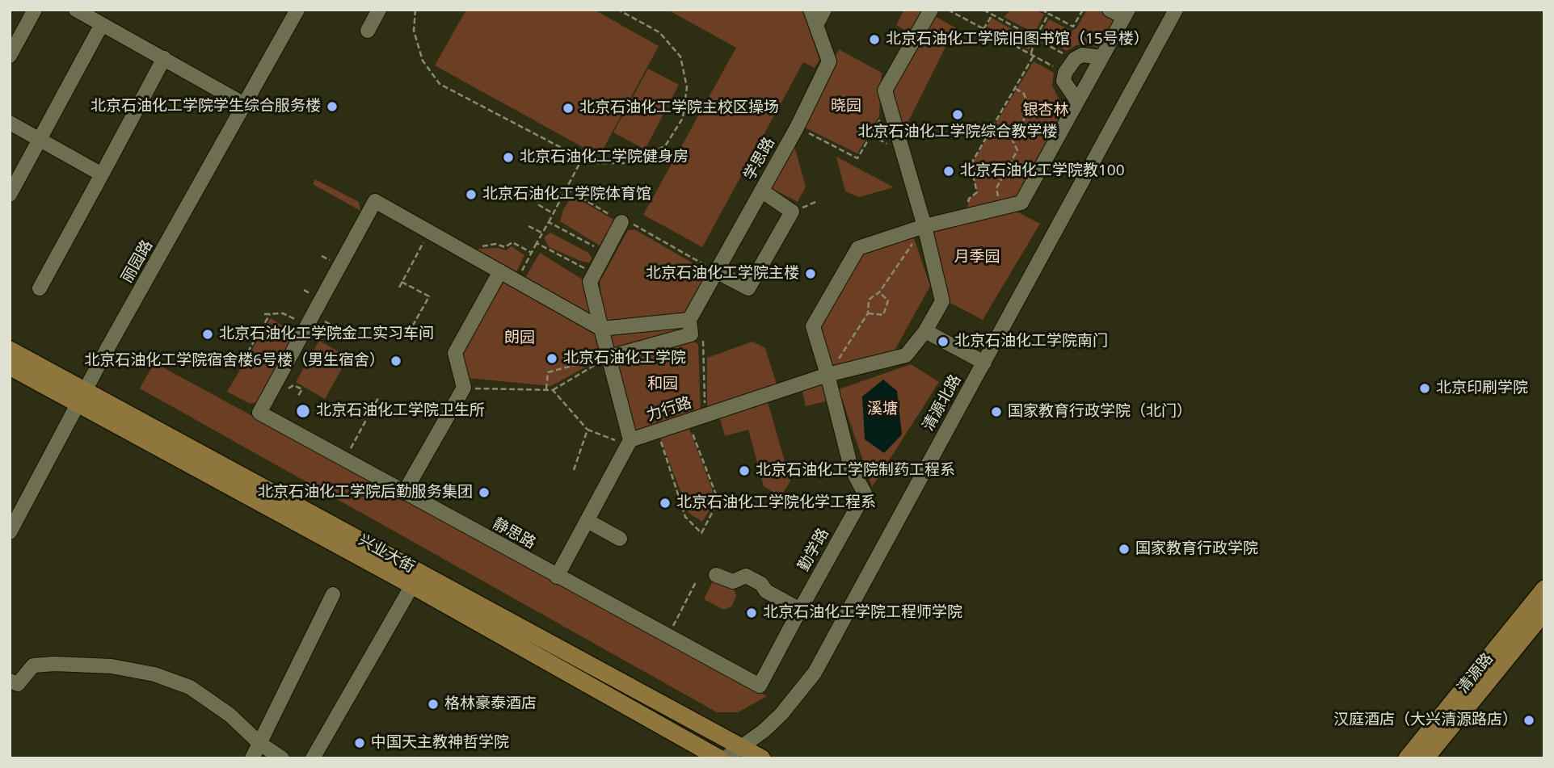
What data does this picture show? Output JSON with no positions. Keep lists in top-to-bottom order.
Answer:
{
  "streets": {
    "main road": ["兴业大街", "清源路"],
    "street": [
      "学思路",
      "丽园路",
      "清源北路",
      "力行路",
      "静思路",
      "勤学路"
    ]
  },
  "crossings": [
    ["丽园路", "兴业大街"],
    ["清源北路", "兴业大街"],
    ["力行路", "勤学路"],
    ["静思路", "勤学路"]
  ],
  "parks": [
    "晓园",
    "银杏林",
    "月季园",
    "朗园",
    "和园",
    "溪塘"
  ],
  "places": [
    "北京石油化工学院旧图书馆（15号楼）",
    "北京石油化工学院学生综合服务楼",
    "北京石油化工学院主校区操场",
    "北京石油化工学院综合教学楼",
    "北京石油化工学院健身房",
    "北京石油化工学院教100",
    "北京石油化工学院体育馆",
    "北京石油化工学院主楼",
    "北京石油化工学院金工实习车间",
    "北京石油化工学院南门",
    "北京石油化工学院",
    "北京石油化工学院宿舍楼6号楼（男生宿舍）",
    "北京印刷学院",
    "北京石油化工学院卫生所",
    "国家教育行政学院（北门）",
    "北京石油化工学院制药工程系",
    "北京石油化工学院后勤服务集团",
    "北京石油化工学院化学工程系",
    "国家教育行政学院",
    "北京石油化工学院工程师学院",
    "格林豪泰酒店",
    "汉庭酒店（大兴清源路店）",
    "中国天主教神哲学院"
  ]
}
